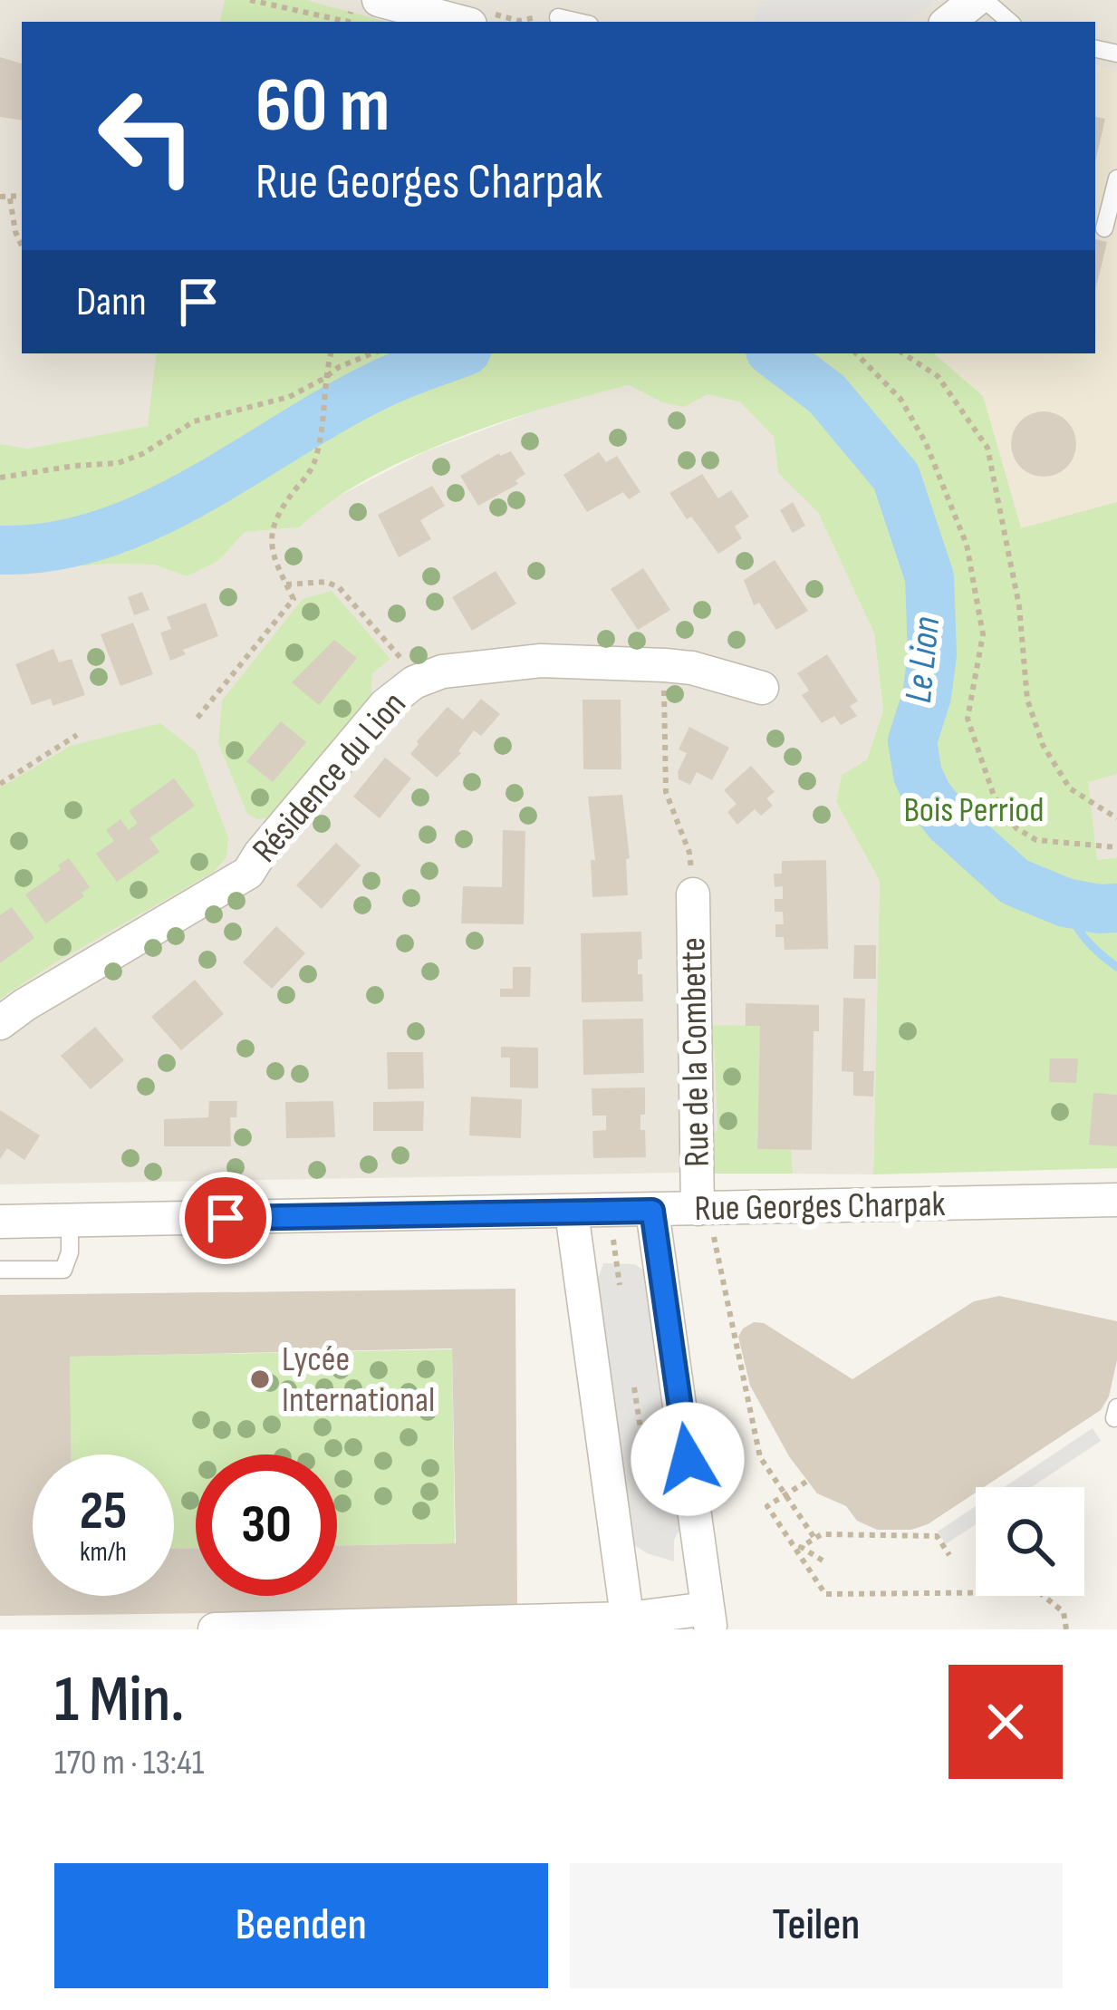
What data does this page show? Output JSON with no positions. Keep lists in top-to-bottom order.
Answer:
{
  "streets": {
    "street": ["Résidence du Lion", "Rue de la Combette", "Rue Georges Charpak"]
  },
  "crossings": [
    ["Rue de la Combette", "Rue Georges Charpak"]
  ],
  "water": ["Le Lion"],
  "parks": ["Bois Perriod"],
  "places": ["Lycée International"],
  "page": {
    "turn": ["60 m", "Rue Georges Charpak"],
    "then": "Dann",
    "speed": "25 km/h",
    "limit": "30",
    "heading": ["1 Min.", "170 m · 13:41"],
    "buttons": ["Beenden", "Teilen"]
  }
}
